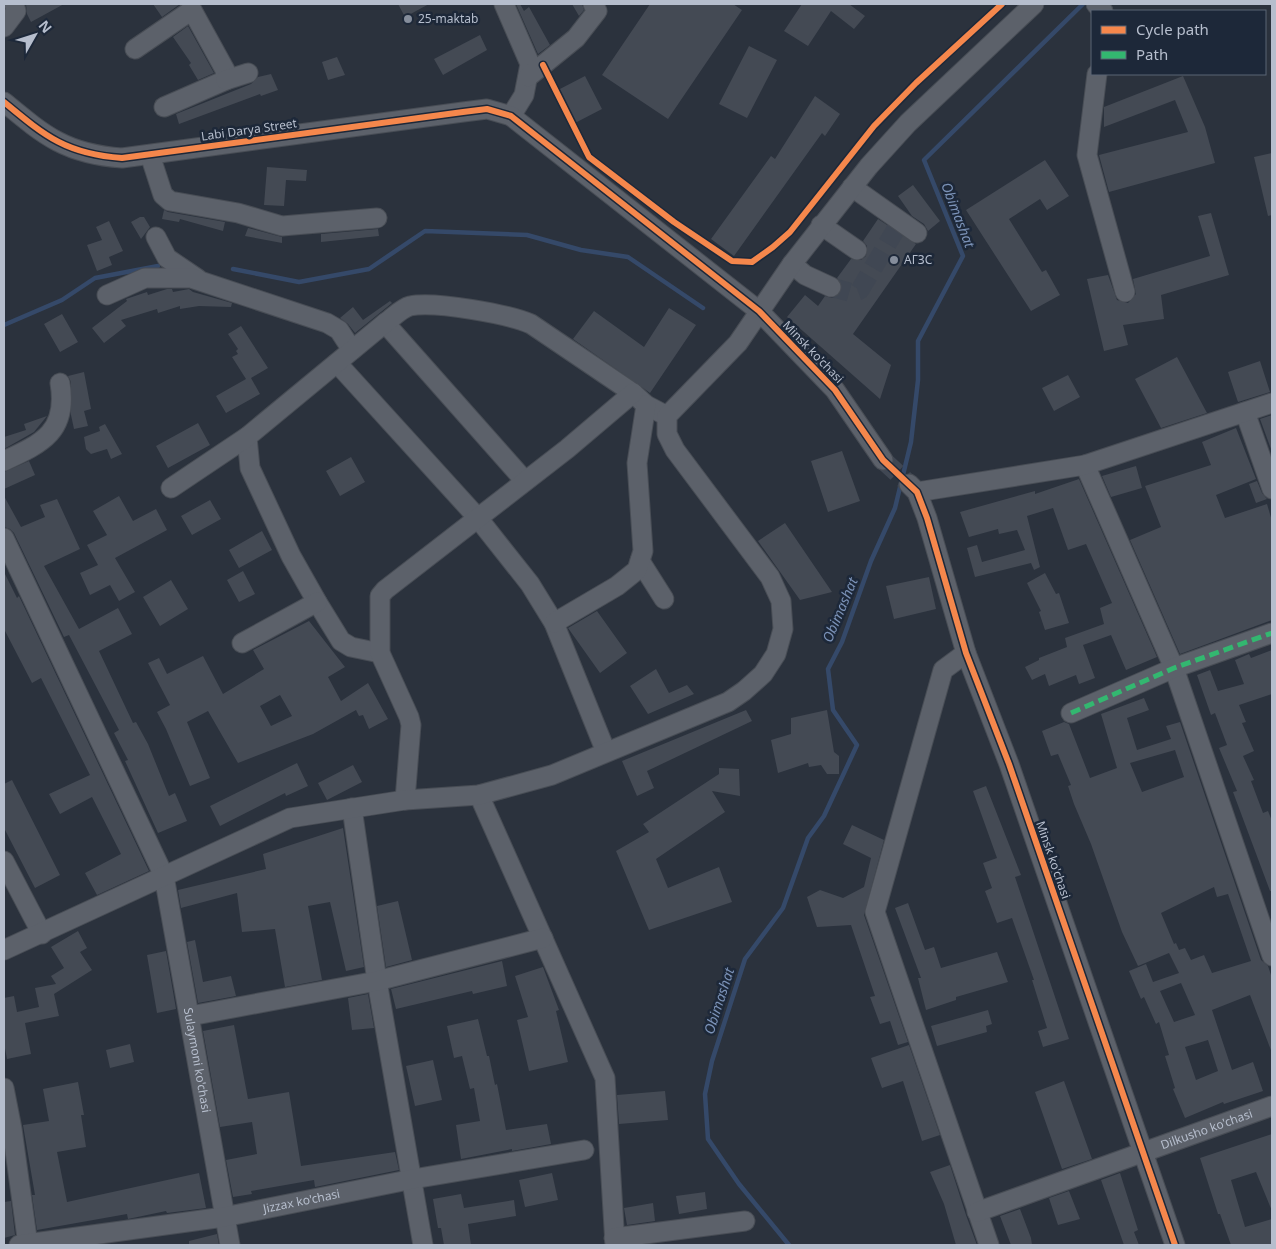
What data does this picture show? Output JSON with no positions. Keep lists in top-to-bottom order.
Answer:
{
  "streets": {
    "street": [
      "Labi Darya Street",
      "Minsk ko'chasi",
      "Sulaymoni ko'chasi",
      "Dilkusho ko'chasi",
      "Jizzax ko'chasi"
    ]
  },
  "crossings": [
    ["Labi Darya Street", "Minsk ko'chasi"],
    ["Minsk ko'chasi", "Dilkusho ko'chasi"],
    ["Sulaymoni ko'chasi", "Jizzax ko'chasi"]
  ],
  "water": ["Obimashat"],
  "places": ["25-maktab", "АГЗС"],
  "legend": ["Cycle path", "Path"],
  "north": "top right"
}
